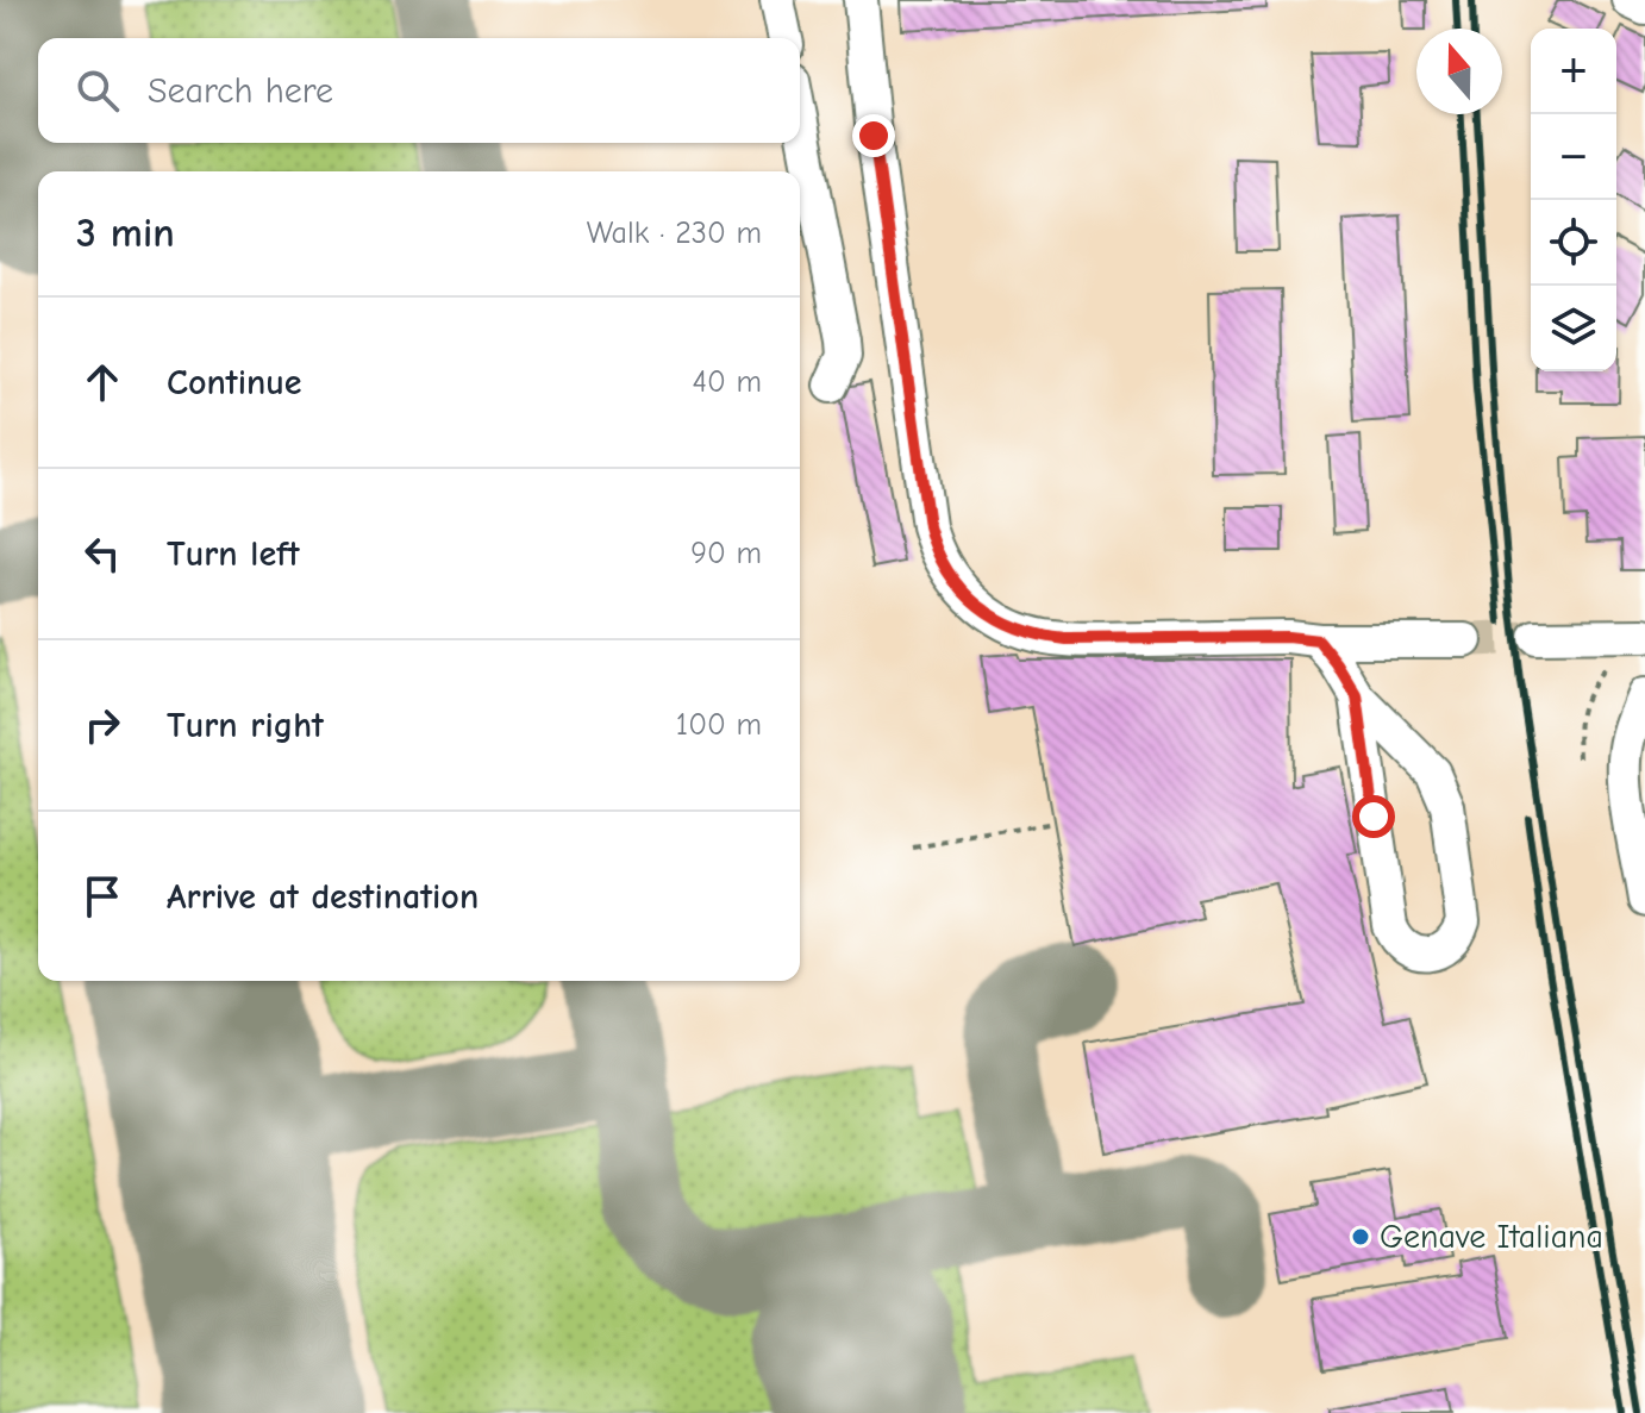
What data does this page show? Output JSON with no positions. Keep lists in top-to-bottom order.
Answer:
{
  "places": ["Genave Italiana"],
  "north": "top",
  "page": {
    "map_buttons": ["+", "−"],
    "search": "Search here",
    "heading": ["3 min", "Walk · 230 m"],
    "list": [
      ["Continue", "40 m"],
      ["Turn left", "90 m"],
      ["Turn right", "100 m"],
      "Arrive at destination"
    ]
  }
}
